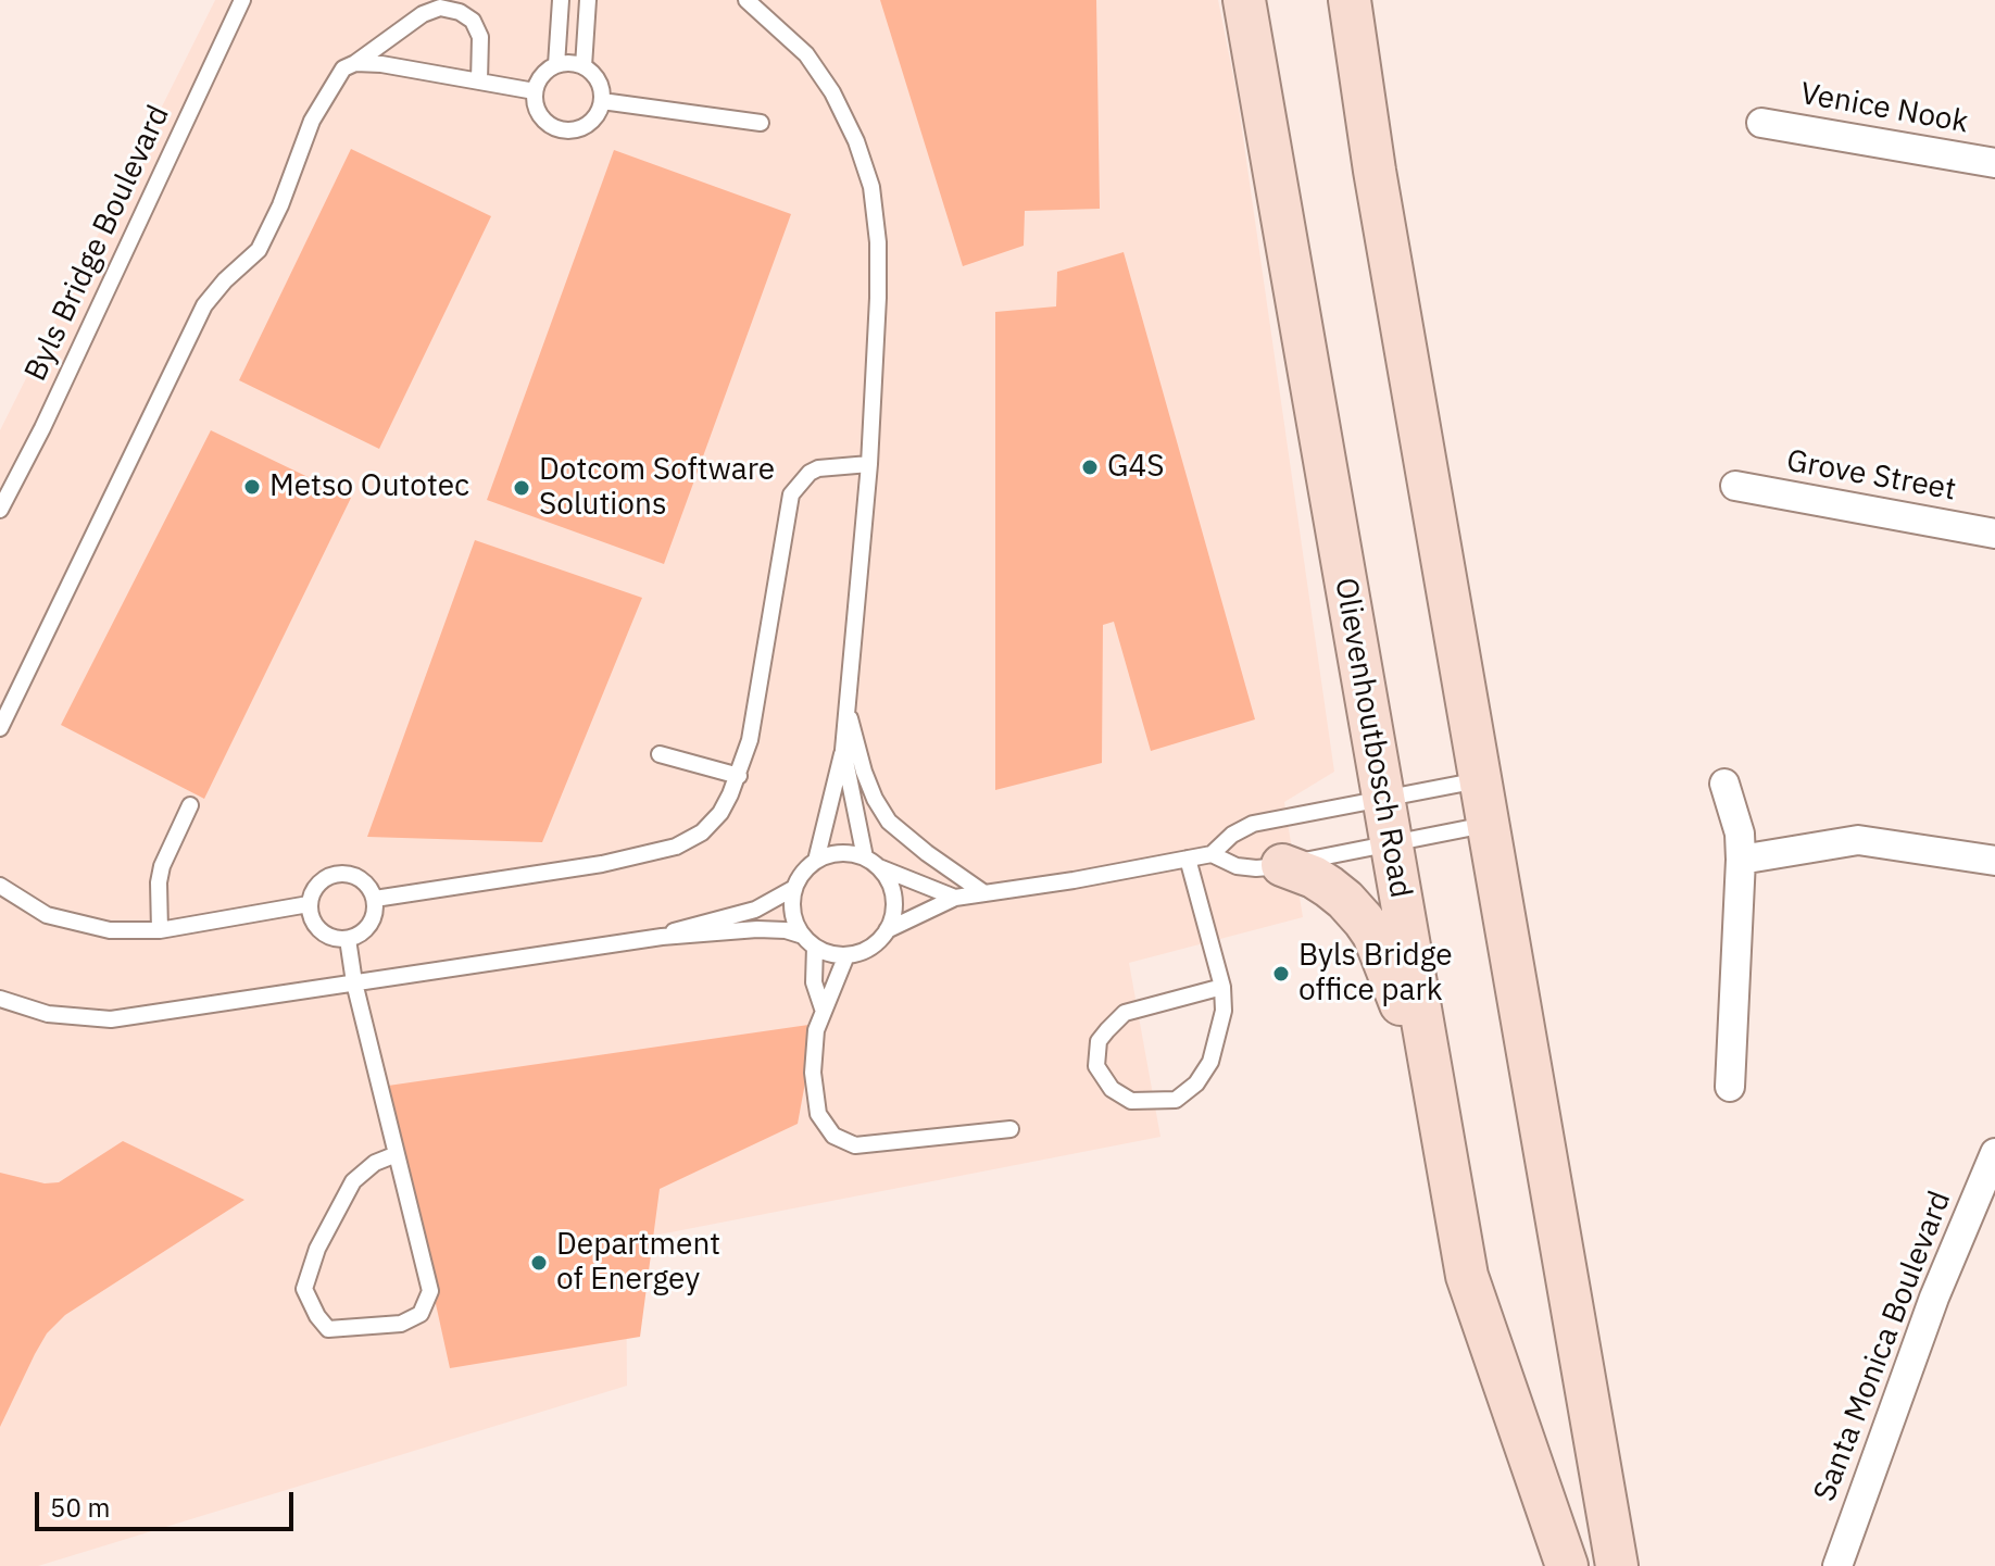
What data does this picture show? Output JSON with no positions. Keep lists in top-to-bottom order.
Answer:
{
  "streets": {
    "main road": ["Olievenhoutbosch Road"],
    "street": ["Venice Nook", "Grove Street", "Santa Monica Boulevard"],
    "lane": ["Byls Bridge Boulevard"]
  },
  "places": [
    "G4S",
    "Metso Outotec",
    "Dotcom Software Solutions",
    "Byls Bridge office park",
    "Department of Energey"
  ],
  "scale_bar": "50 m"
}
